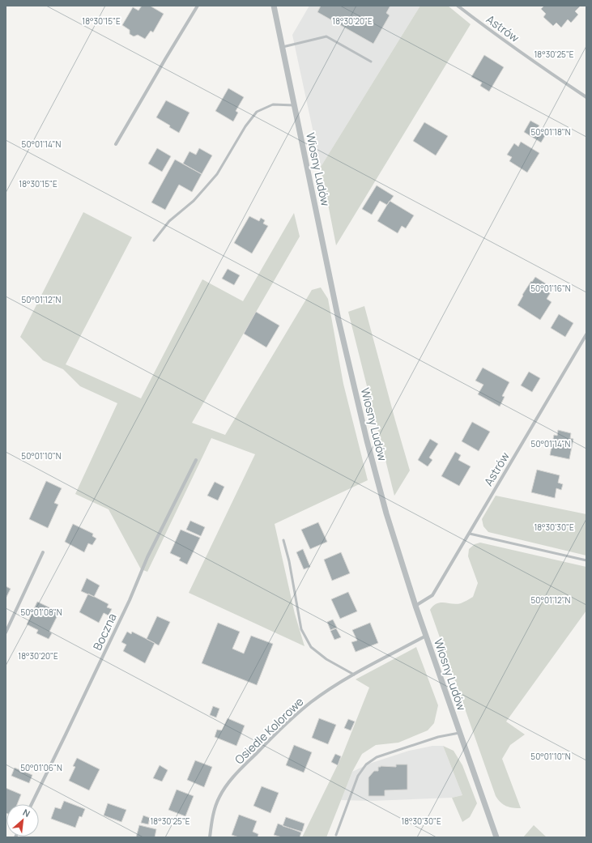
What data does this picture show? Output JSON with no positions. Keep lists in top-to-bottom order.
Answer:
{
  "streets": {
    "street": [
      "Astrów",
      "Wiosny Ludów",
      "Boczna",
      "Osiedle Kolorowe"
    ]
  },
  "crossings": [
    ["Astrów", "Wiosny Ludów"],
    ["Wiosny Ludów", "Osiedle Kolorowe"]
  ],
  "north": "top right",
  "coordinates": [
    "18°30'15\"E",
    "18°30'20\"E",
    "18°30'25\"E",
    "50°01'18\"N",
    "50°01'14\"N",
    "50°01'16\"N",
    "50°01'12\"N",
    "50°01'10\"N",
    "18°30'30\"E",
    "50°01'08\"N",
    "50°01'06\"N"
  ]
}
